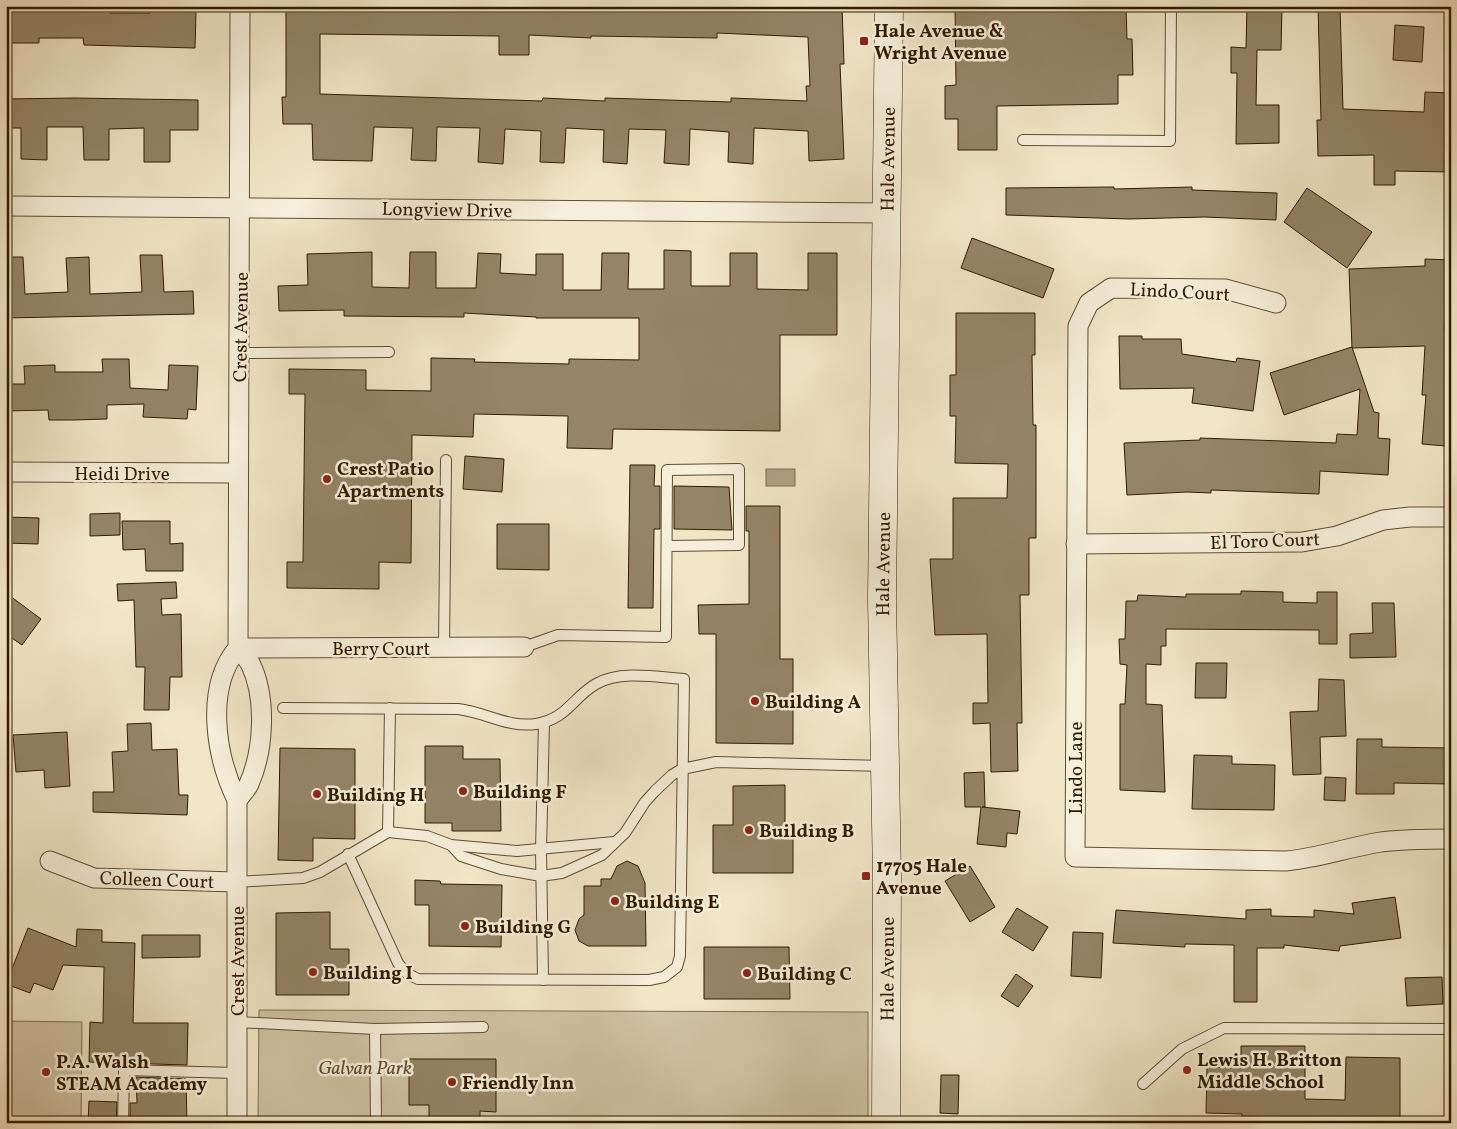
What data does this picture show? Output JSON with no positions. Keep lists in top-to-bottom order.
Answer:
{
  "streets": {
    "main road": ["Hale Avenue"],
    "street": [
      "Longview Drive",
      "Lindo Court",
      "Crest Avenue",
      "Heidi Drive",
      "El Toro Court",
      "Berry Court",
      "Lindo Lane",
      "Colleen Court"
    ]
  },
  "crossings": [
    ["Hale Avenue", "Longview Drive"],
    ["Longview Drive", "Crest Avenue"],
    ["Lindo Court", "Lindo Lane"],
    ["Crest Avenue", "Heidi Drive"],
    ["Crest Avenue", "Berry Court"],
    ["Crest Avenue", "Colleen Court"],
    ["El Toro Court", "Lindo Lane"]
  ],
  "parks": ["Galvan Park"],
  "places": {
    "transit": ["Hale Avenue & Wright Avenue", "17705 Hale Avenue"],
    "other": [
      "Crest Patio Apartments",
      "Building A",
      "Building F",
      "Building H",
      "Building B",
      "Building E",
      "Building G",
      "Building I",
      "Building C",
      "Lewis H. Britton Middle School",
      "P.A. Walsh STEAM Academy",
      "Friendly Inn"
    ]
  }
}
